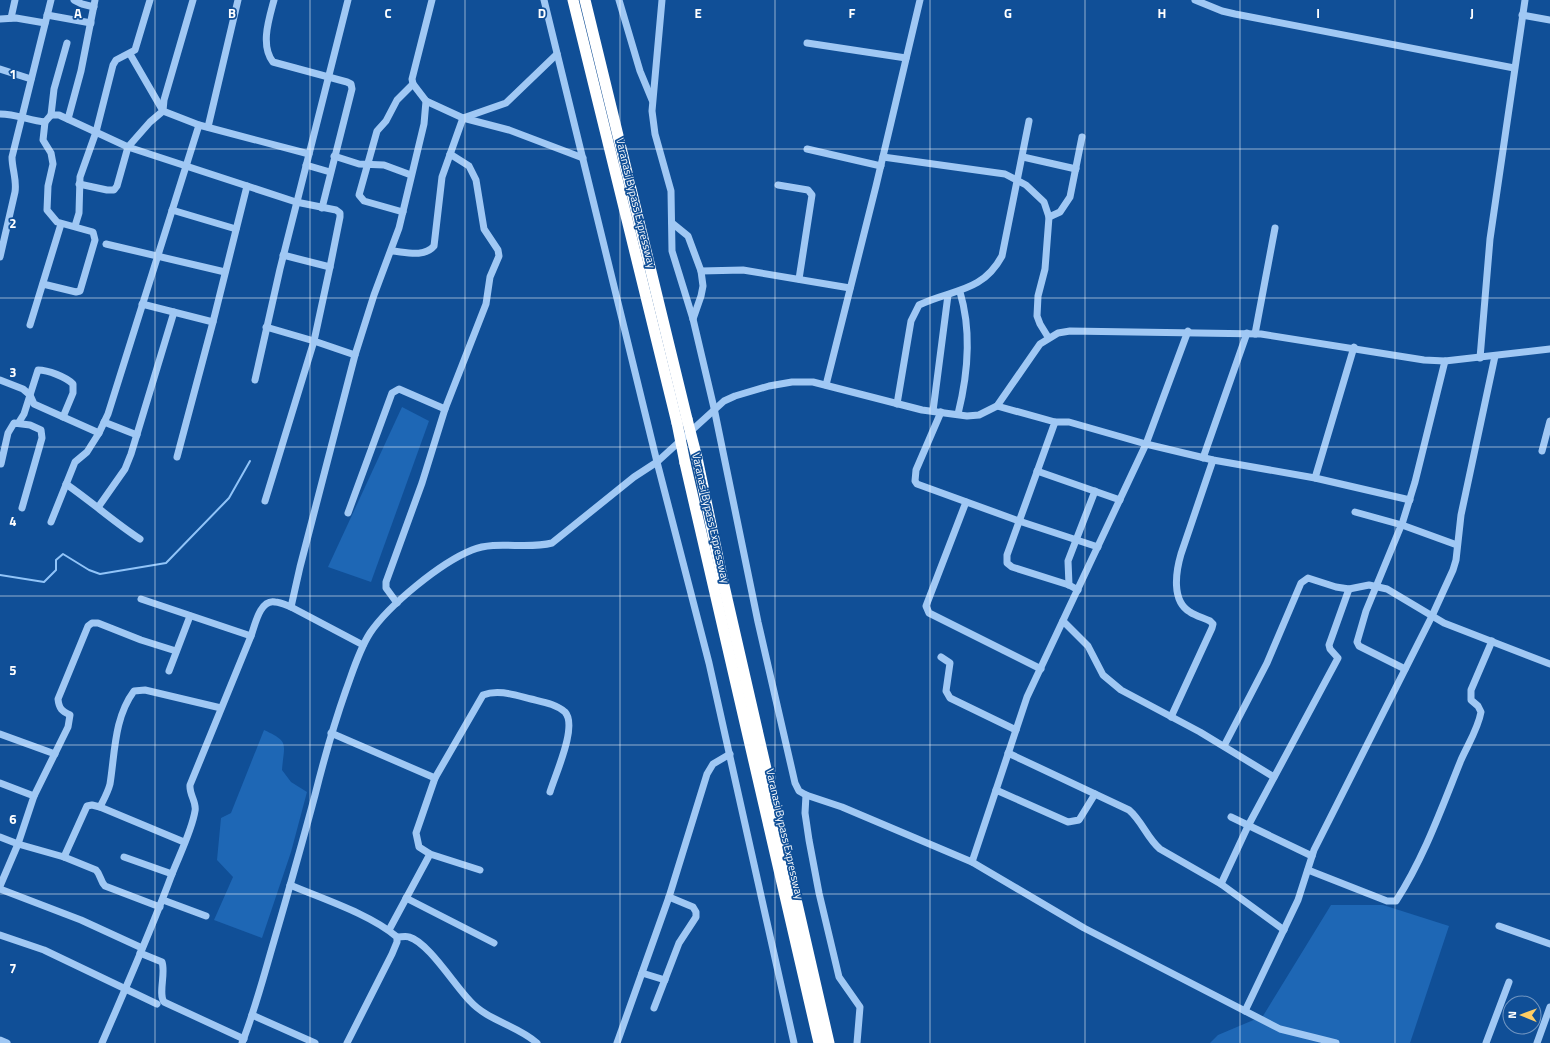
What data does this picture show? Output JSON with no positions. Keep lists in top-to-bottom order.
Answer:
{
  "streets": {
    "highway": ["Varanasi Bypass Expressway"]
  },
  "north": "left",
  "grid": {
    "columns": [
      "A",
      "B",
      "C",
      "D",
      "E",
      "F",
      "G",
      "H",
      "I",
      "J"
    ],
    "rows": [
      "1",
      "2",
      "3",
      "4",
      "5",
      "6",
      "7"
    ]
  }
}
